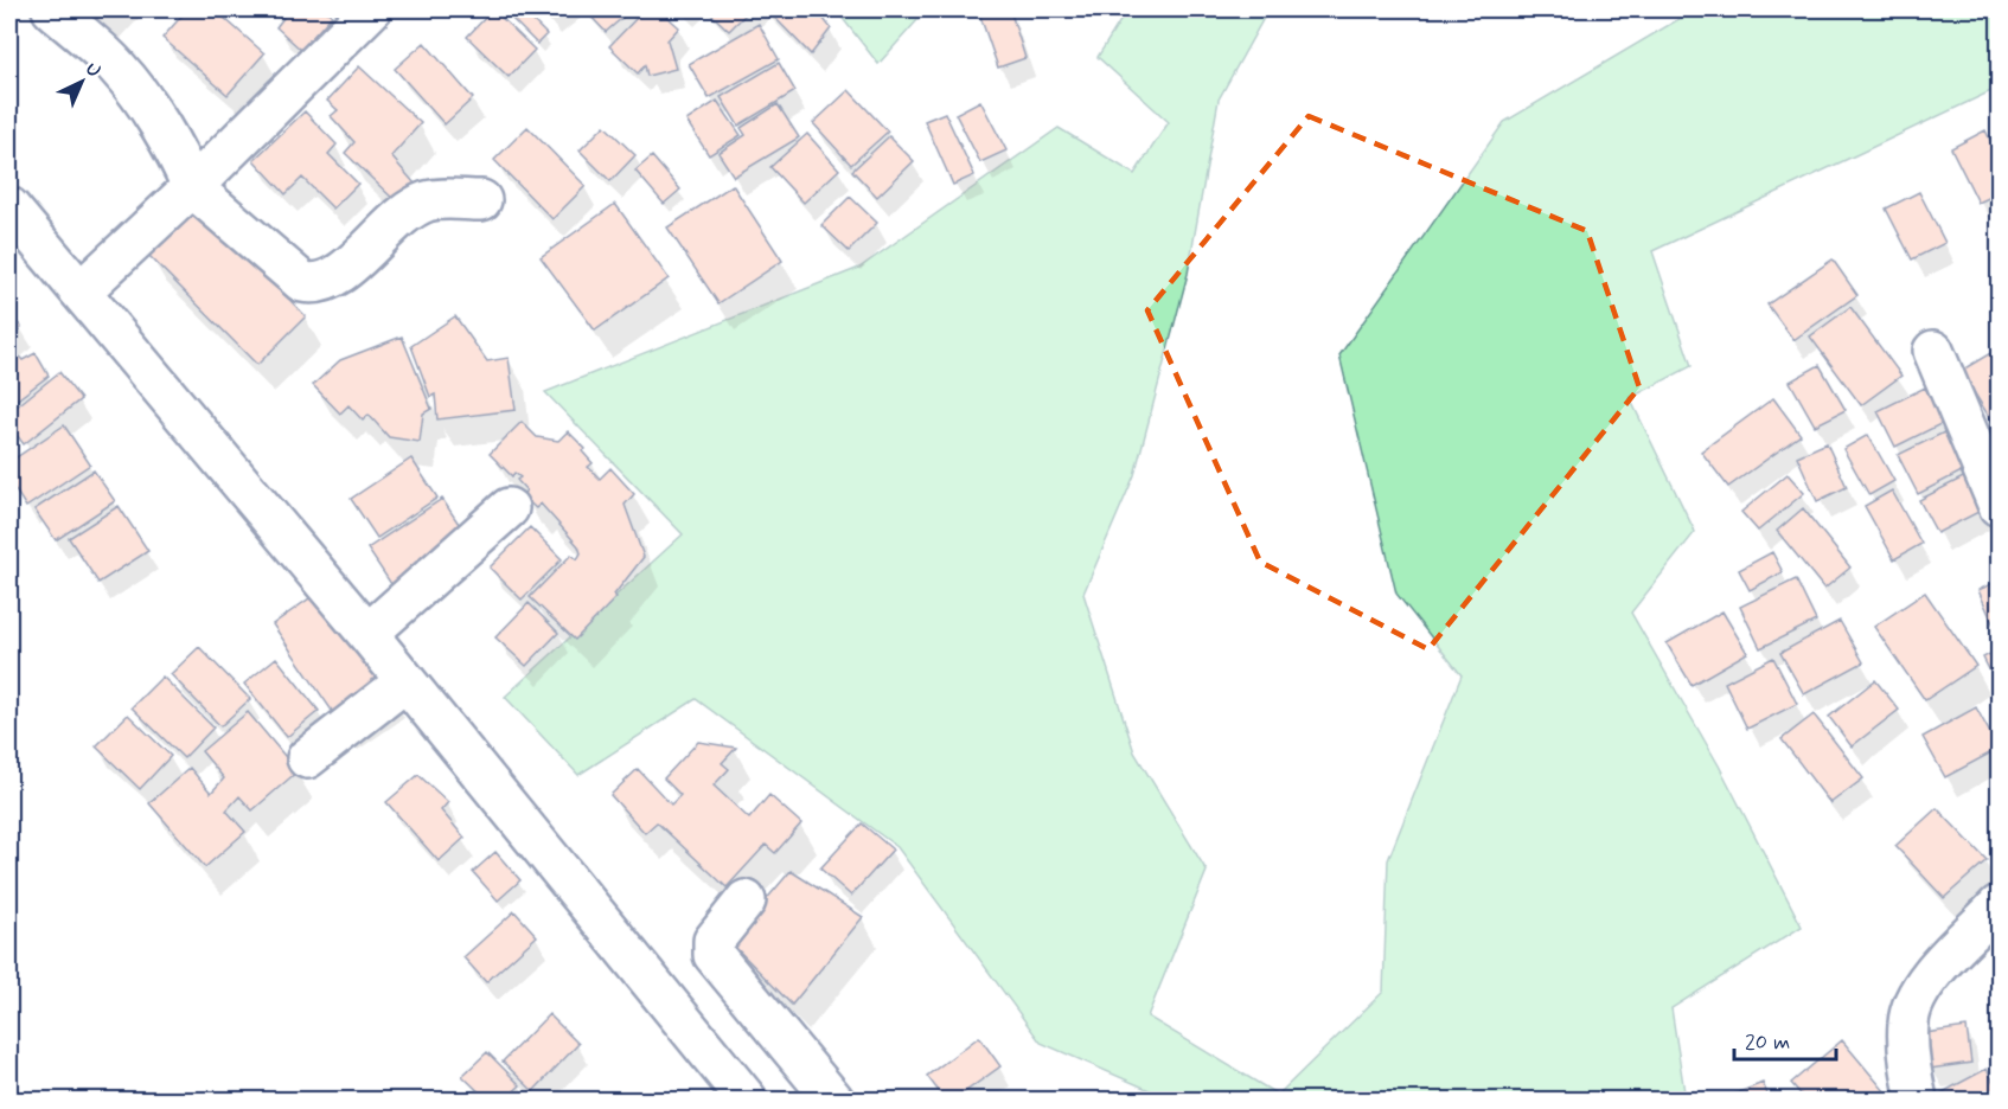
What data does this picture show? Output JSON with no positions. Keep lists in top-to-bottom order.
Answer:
{
  "scale_bar": "20 m",
  "north": "top right"
}
